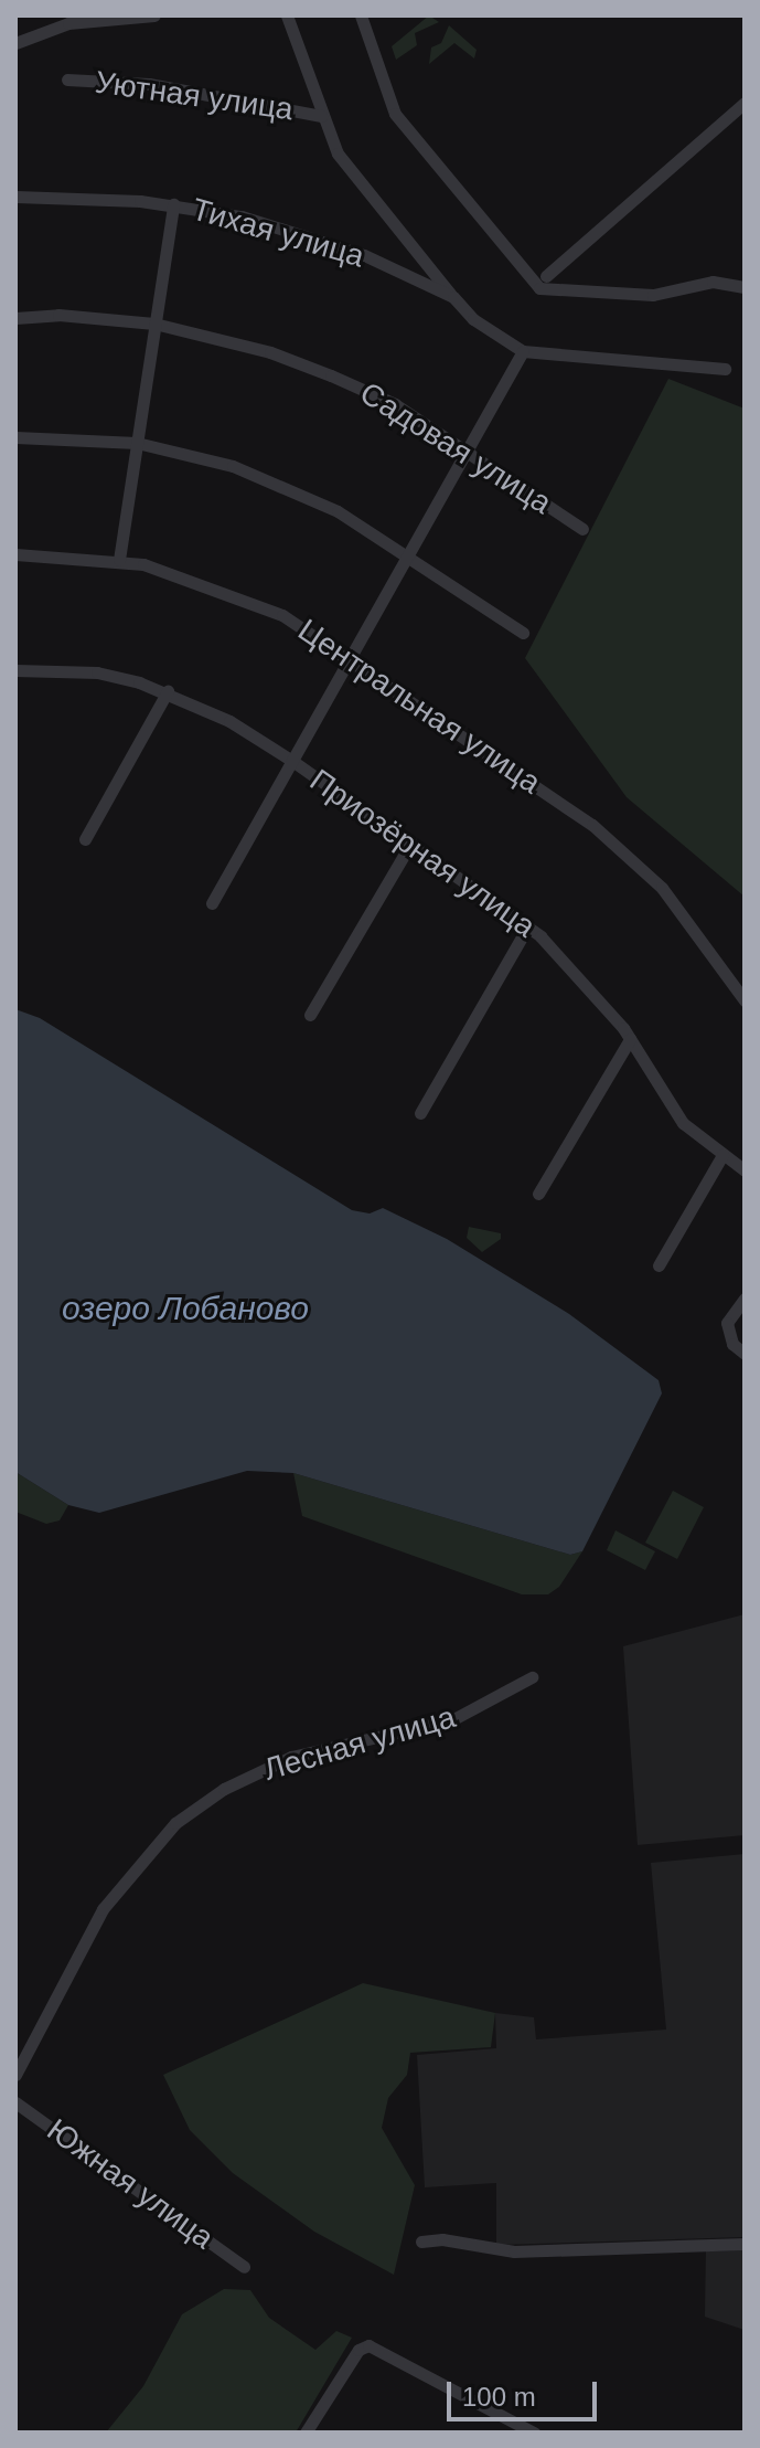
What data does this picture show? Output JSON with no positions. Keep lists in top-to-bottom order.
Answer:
{
  "streets": {
    "street": [
      "Уютная улица",
      "Тихая улица",
      "Садовая улица",
      "Центральная улица",
      "Приозёрная улица",
      "Лесная улица",
      "Южная улица"
    ]
  },
  "water": ["озеро Лобаново"],
  "scale_bar": "100 m"
}
